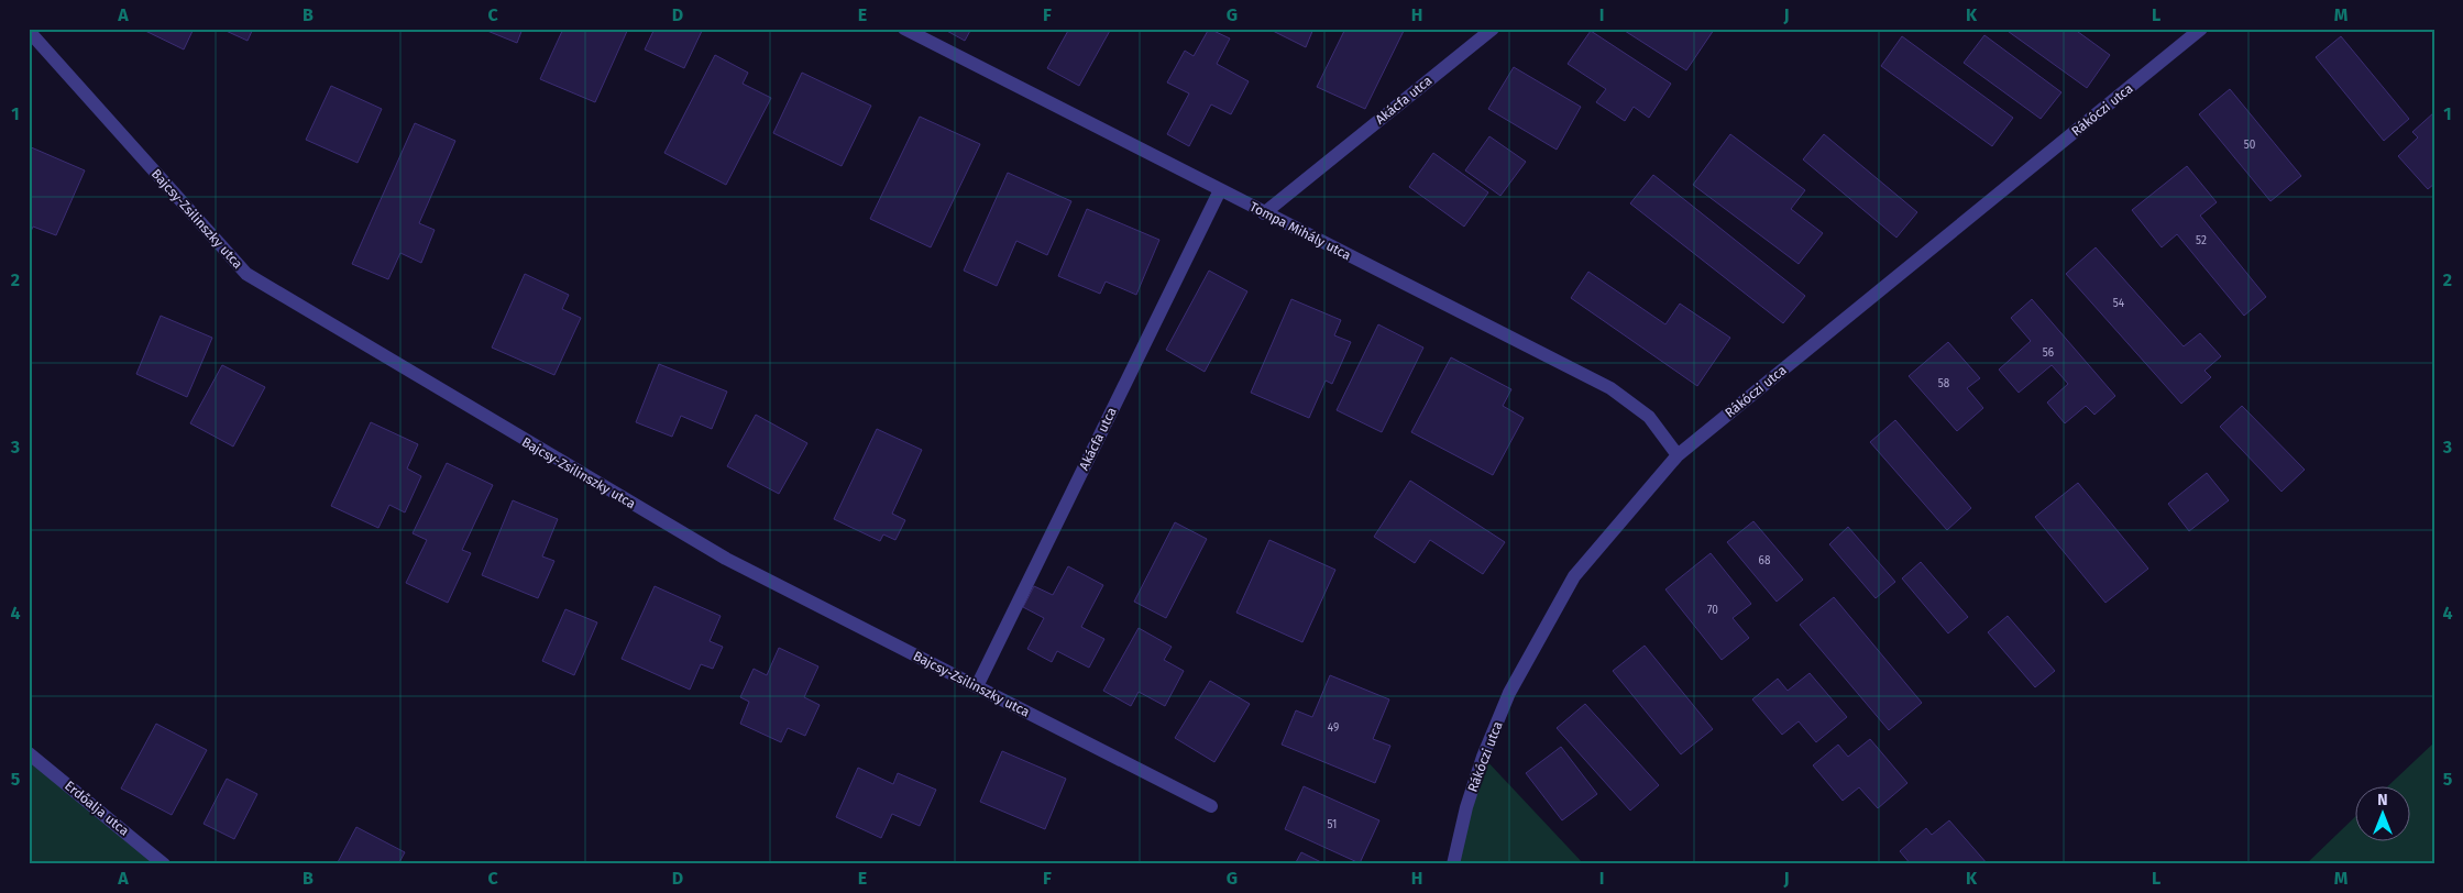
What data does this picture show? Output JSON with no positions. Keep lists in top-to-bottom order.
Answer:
{
  "streets": {
    "street": [
      "Akácfa utca",
      "Rákóczi utca",
      "Bajcsy-Zsilinszky utca",
      "Tompa Mihály utca",
      "Erdőalja utca"
    ]
  },
  "crossings": [
    ["Akácfa utca", "Bajcsy-Zsilinszky utca"],
    ["Akácfa utca", "Tompa Mihály utca"],
    ["Rákóczi utca", "Tompa Mihály utca"]
  ],
  "house_numbers": [
    "50",
    "52",
    "54",
    "56",
    "58",
    "68",
    "70",
    "49",
    "51"
  ],
  "north": "top",
  "grid": {
    "columns": [
      "A",
      "B",
      "C",
      "D",
      "E",
      "F",
      "G",
      "H",
      "I",
      "J",
      "K",
      "L",
      "M"
    ],
    "rows": [
      "1",
      "2",
      "3",
      "4",
      "5"
    ]
  }
}
